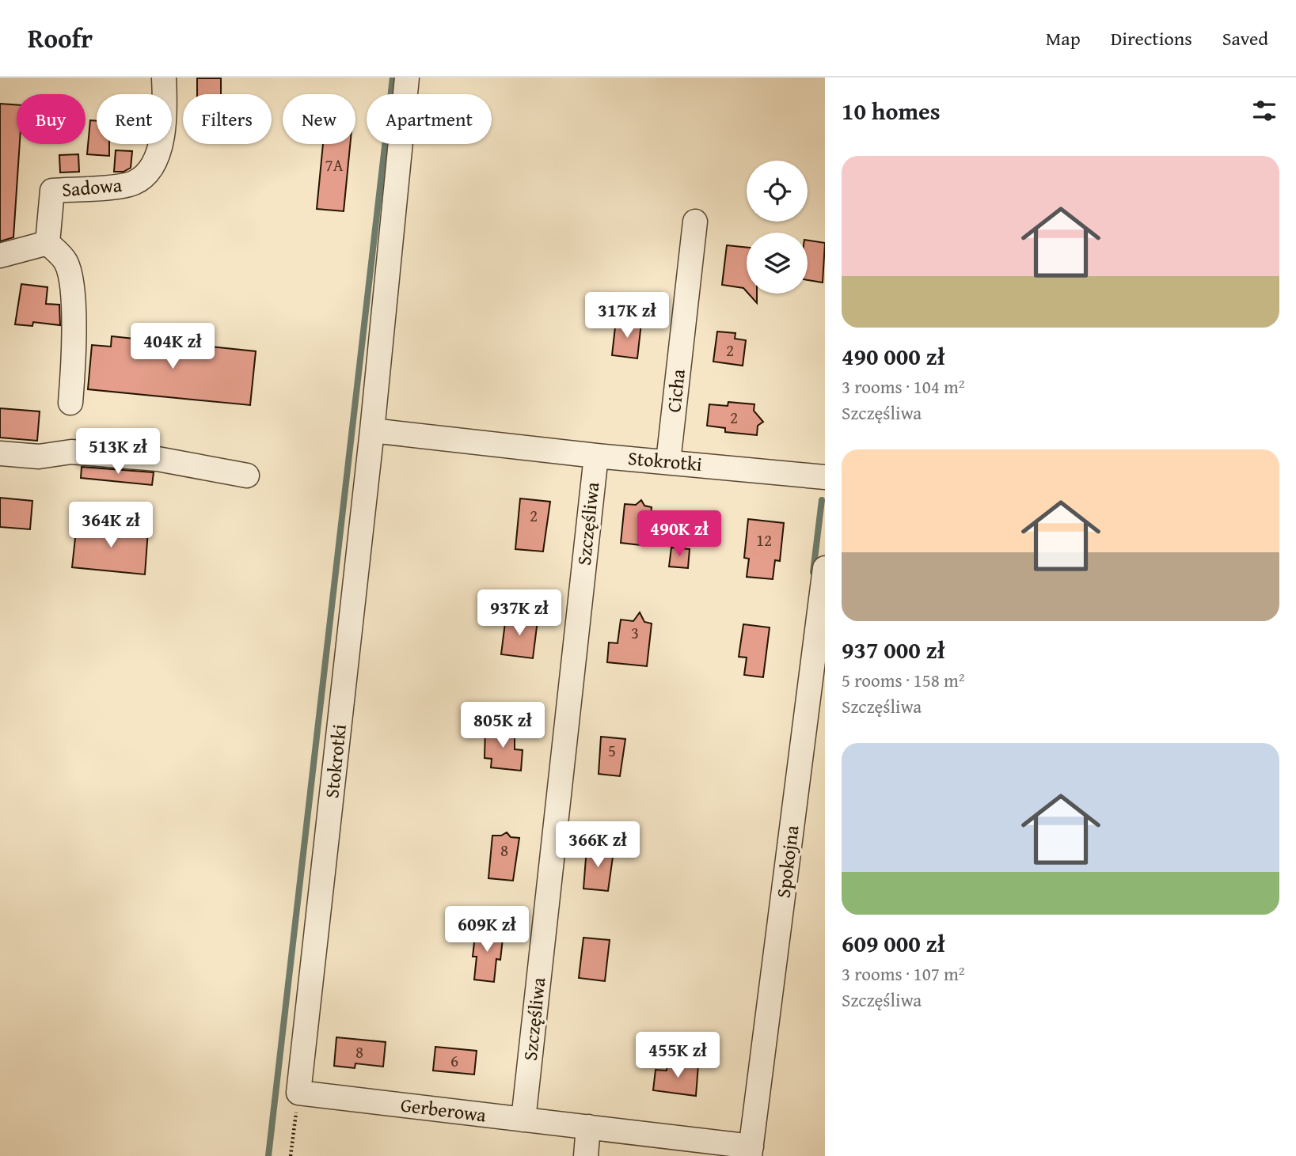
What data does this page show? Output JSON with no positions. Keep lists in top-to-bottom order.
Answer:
{
  "streets": {
    "street": [
      "Sadowa",
      "Cicha",
      "Stokrotki",
      "Szczęśliwa",
      "Spokojna",
      "Gerberowa"
    ]
  },
  "crossings": [
    ["Cicha", "Stokrotki"],
    ["Stokrotki", "Szczęśliwa"],
    ["Stokrotki", "Gerberowa"],
    ["Szczęśliwa", "Gerberowa"],
    ["Spokojna", "Gerberowa"]
  ],
  "house_numbers": [
    "7A",
    "2",
    "2",
    "2",
    "12",
    "3",
    "5",
    "8",
    "8",
    "6"
  ],
  "page": {
    "header": "Roofr",
    "nav": ["Map", "Directions", "Saved"],
    "heading": "10 homes",
    "chip": [
      "Buy",
      "Rent",
      "Filters",
      "New",
      "Apartment"
    ],
    "list": [
      {
        "name": "490 000 zł",
        "note": "3 rooms · 104 m² · Szczęśliwa"
      },
      {
        "name": "937 000 zł",
        "note": "5 rooms · 158 m² · Szczęśliwa"
      },
      {
        "name": "609 000 zł",
        "note": "3 rooms · 107 m² · Szczęśliwa"
      }
    ],
    "price": [
      "317K zł",
      "404K zł",
      "513K zł",
      "364K zł",
      "490K zł",
      "937K zł",
      "805K zł",
      "366K zł",
      "609K zł",
      "455K zł"
    ]
  }
}
